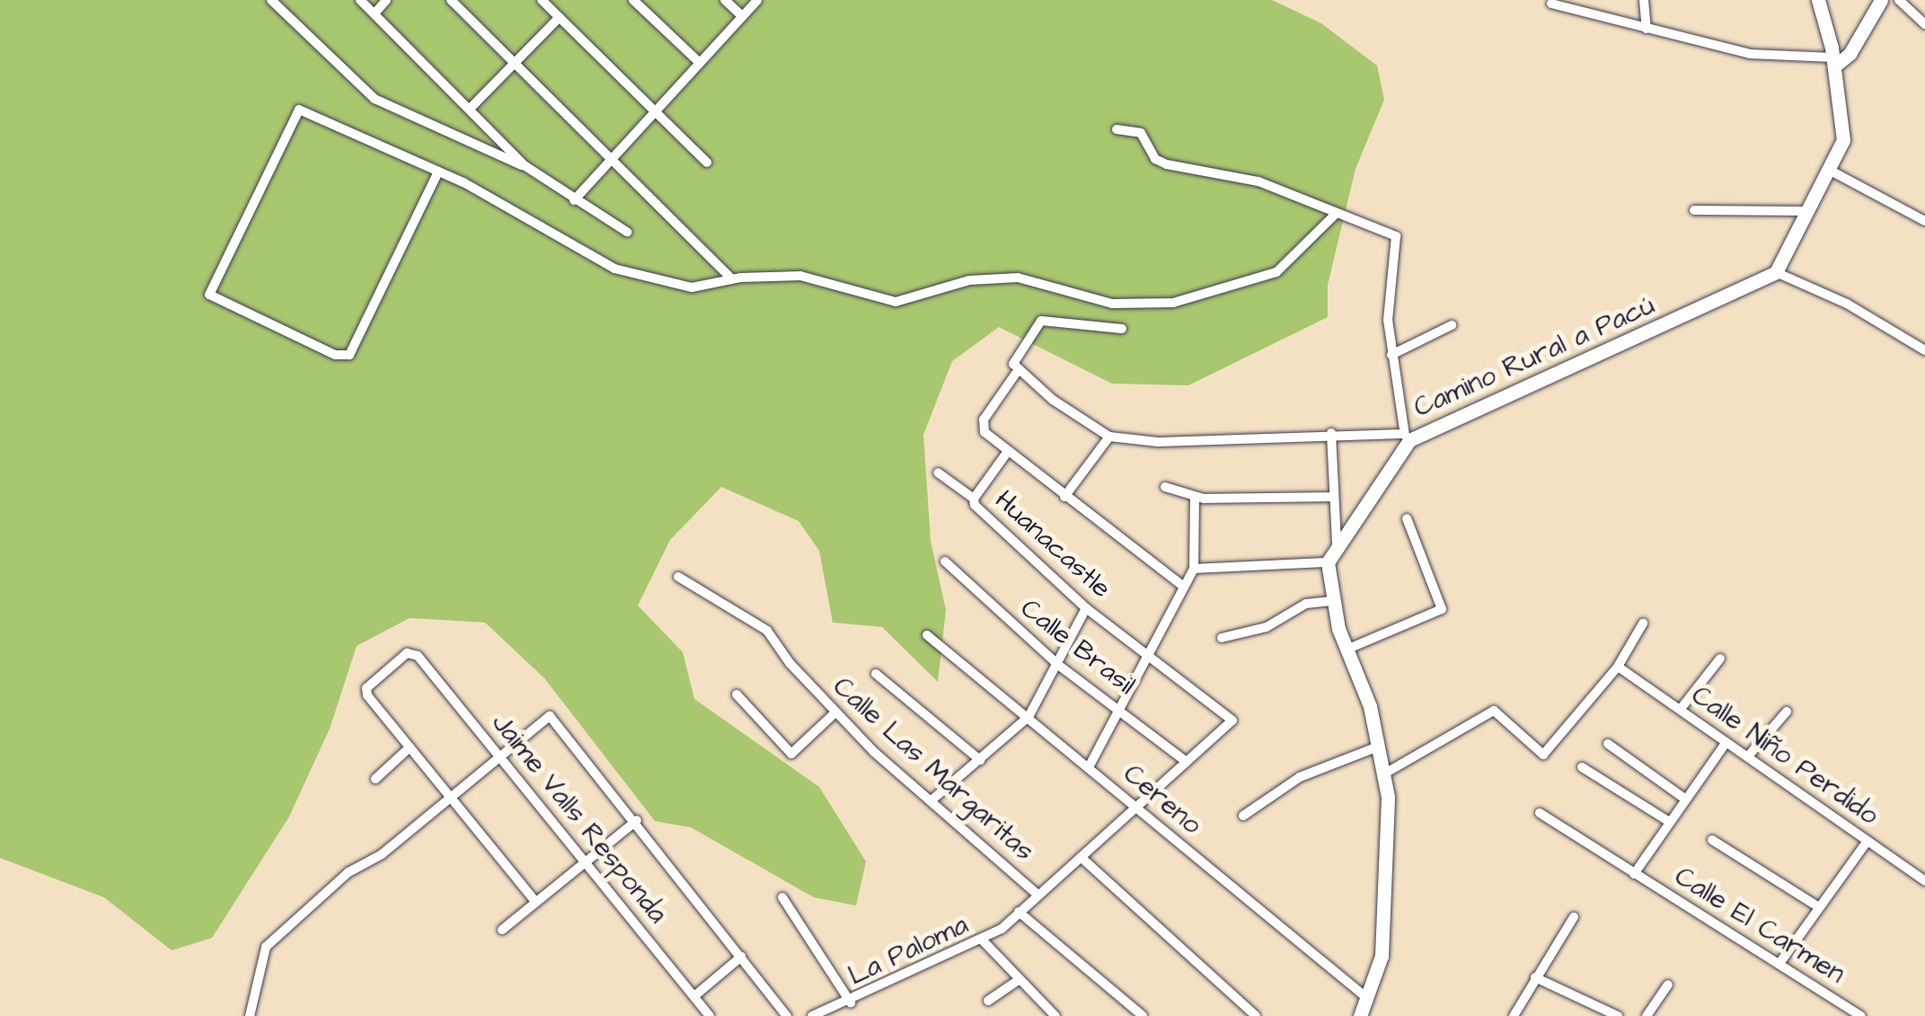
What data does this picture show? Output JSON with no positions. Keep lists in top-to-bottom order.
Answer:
{
  "streets": {
    "street": [
      "Camino Rural a Pacú",
      "Huanacastle",
      "Calle Brasil",
      "Calle Niño Perdido",
      "Calle Las Margaritas",
      "Cereno",
      "Jaime Valls Responda",
      "Calle El Carmen",
      "La Paloma"
    ]
  },
  "crossings": [
    ["Huanacastle", "La Paloma"],
    ["Calle Brasil", "La Paloma"],
    ["Calle Las Margaritas", "La Paloma"],
    ["Cereno", "La Paloma"]
  ]
}
